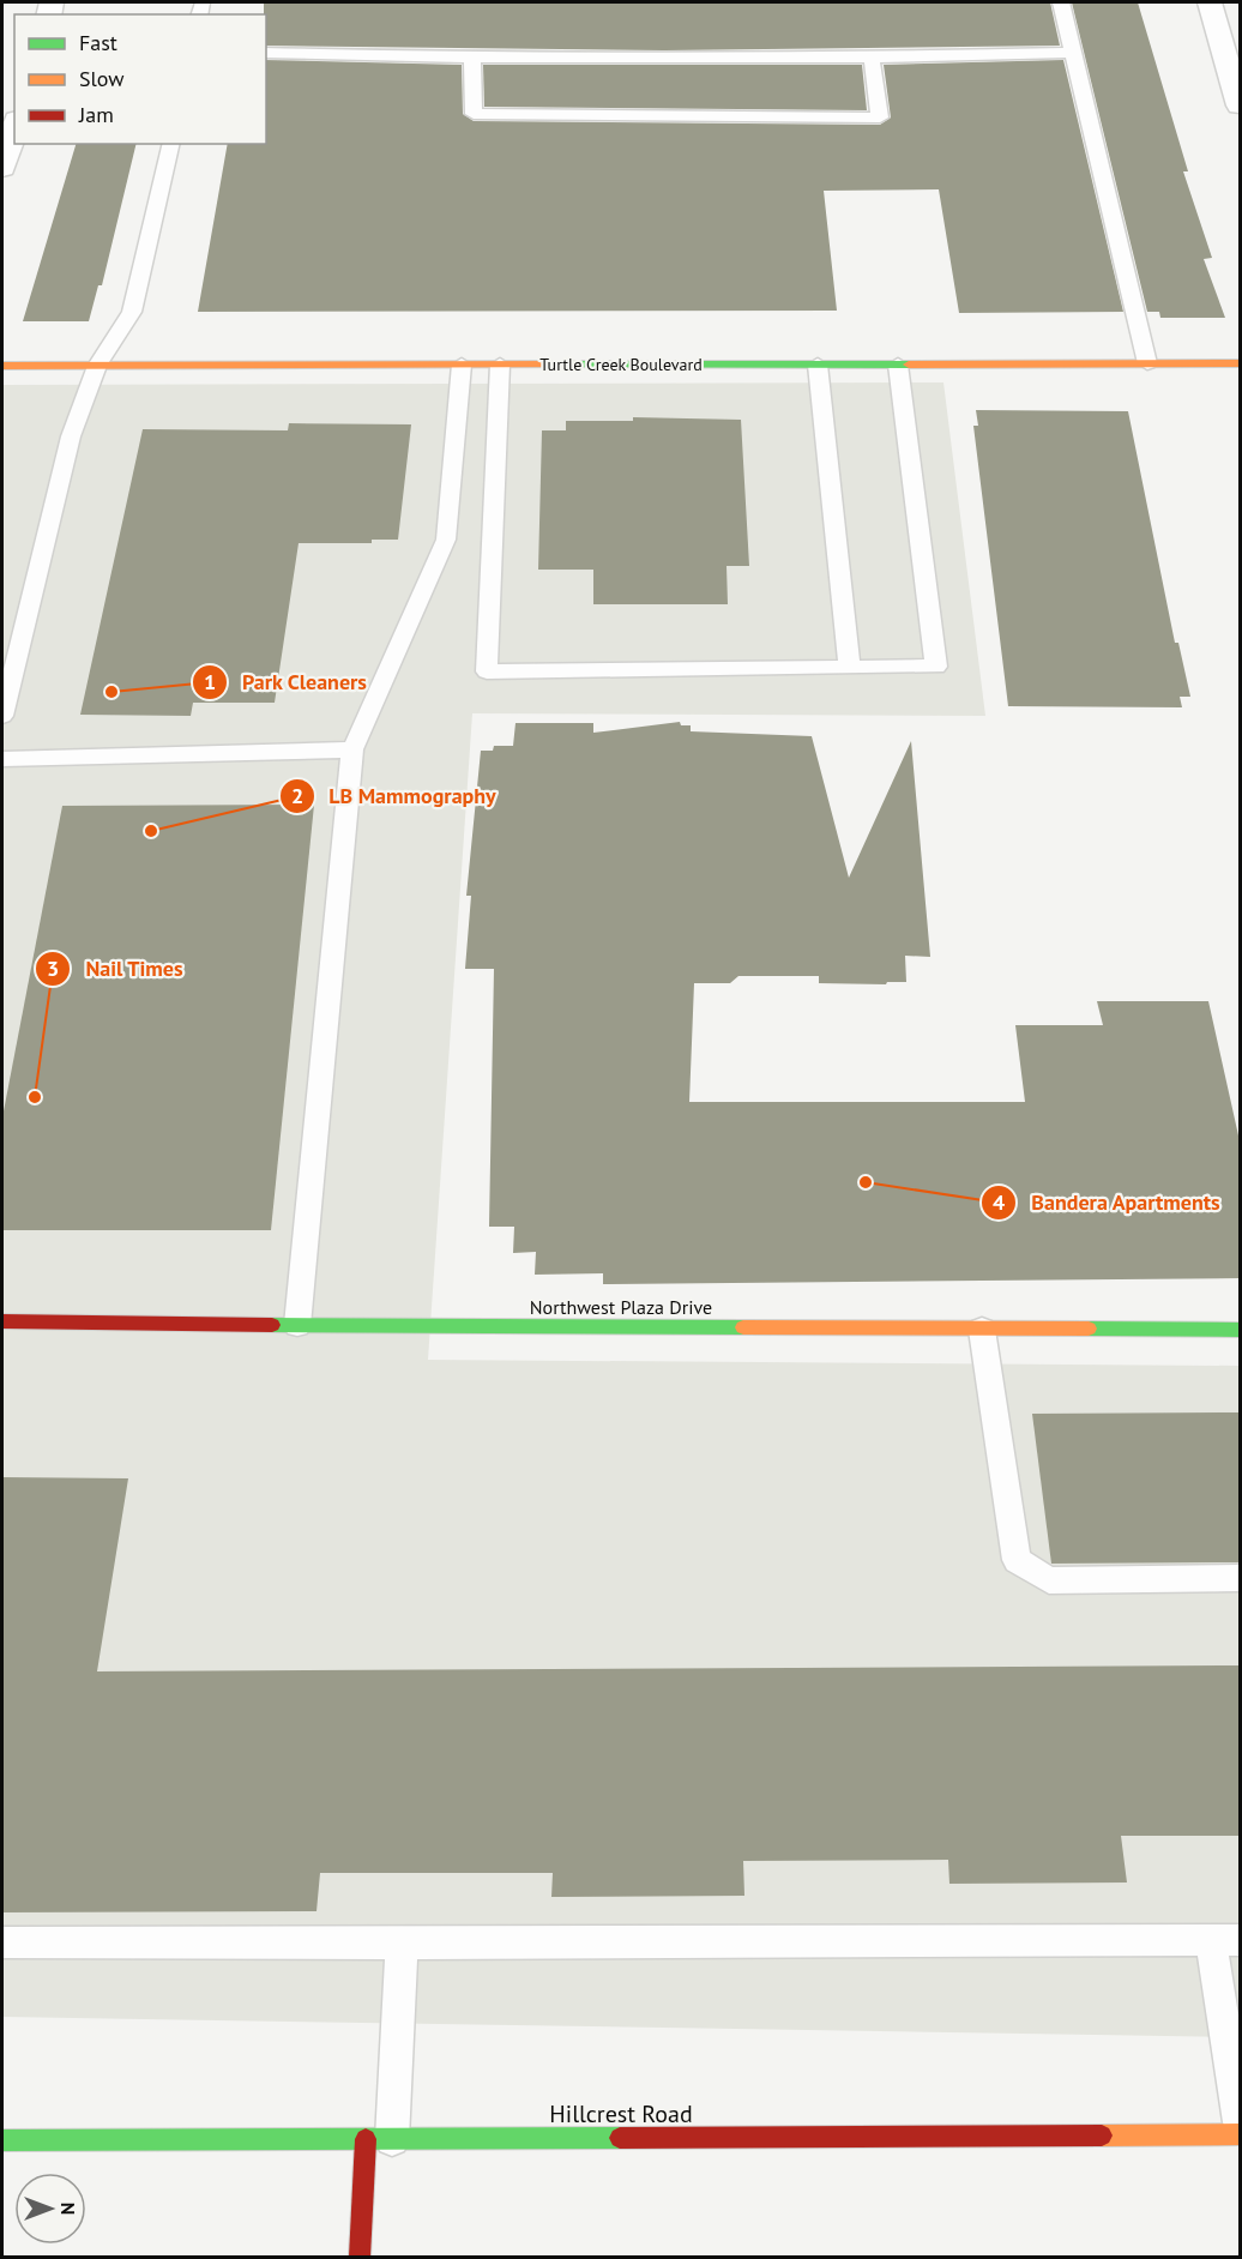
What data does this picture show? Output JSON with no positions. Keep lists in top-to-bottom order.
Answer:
{
  "streets": {
    "street": ["Turtle Creek Boulevard", "Northwest Plaza Drive", "Hillcrest Road"]
  },
  "places": [
    "Park Cleaners",
    "LB Mammography",
    "Nail Times",
    "Bandera Apartments"
  ],
  "legend": ["Fast", "Slow", "Jam"],
  "north": "right"
}
